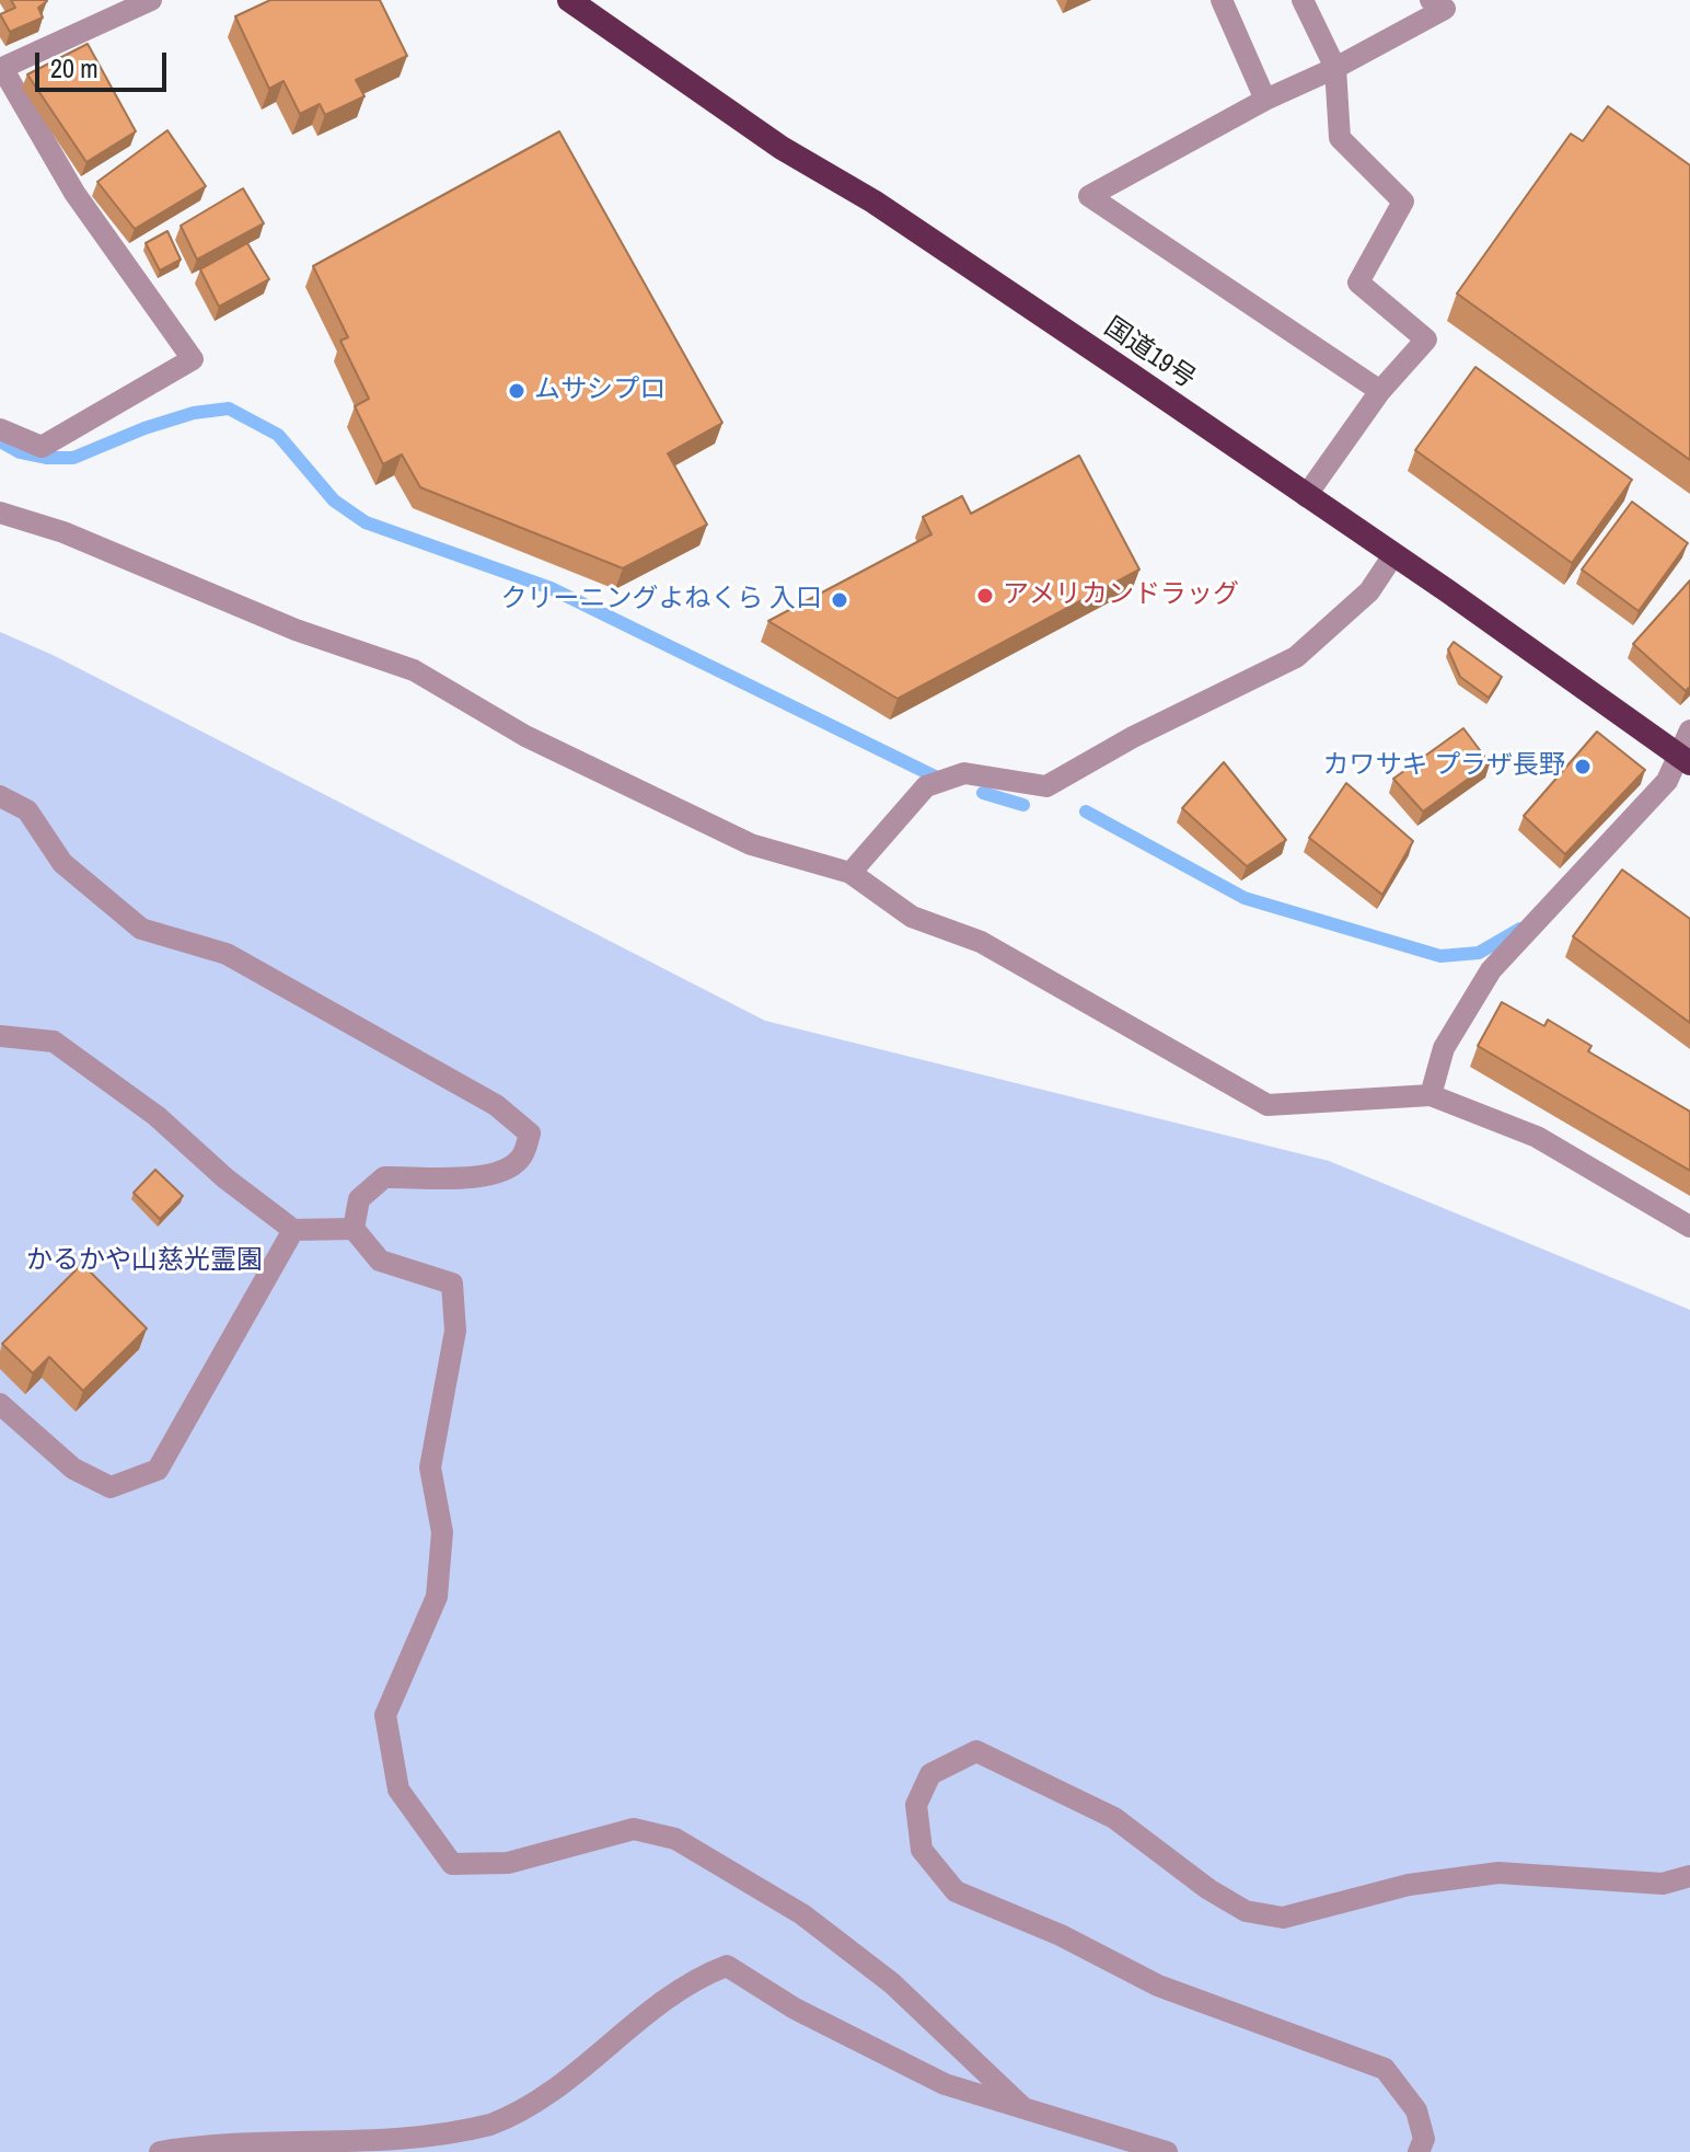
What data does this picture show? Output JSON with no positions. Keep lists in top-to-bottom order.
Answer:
{
  "streets": {
    "highway": ["国道19号"]
  },
  "parks": ["かるかや山慈光霊園"],
  "places": [
    "ムサシプロ",
    "アメリカンドラッグ",
    "クリーニングよねくら 入口",
    "カワサキ プラザ長野"
  ],
  "scale_bar": "20 m"
}
